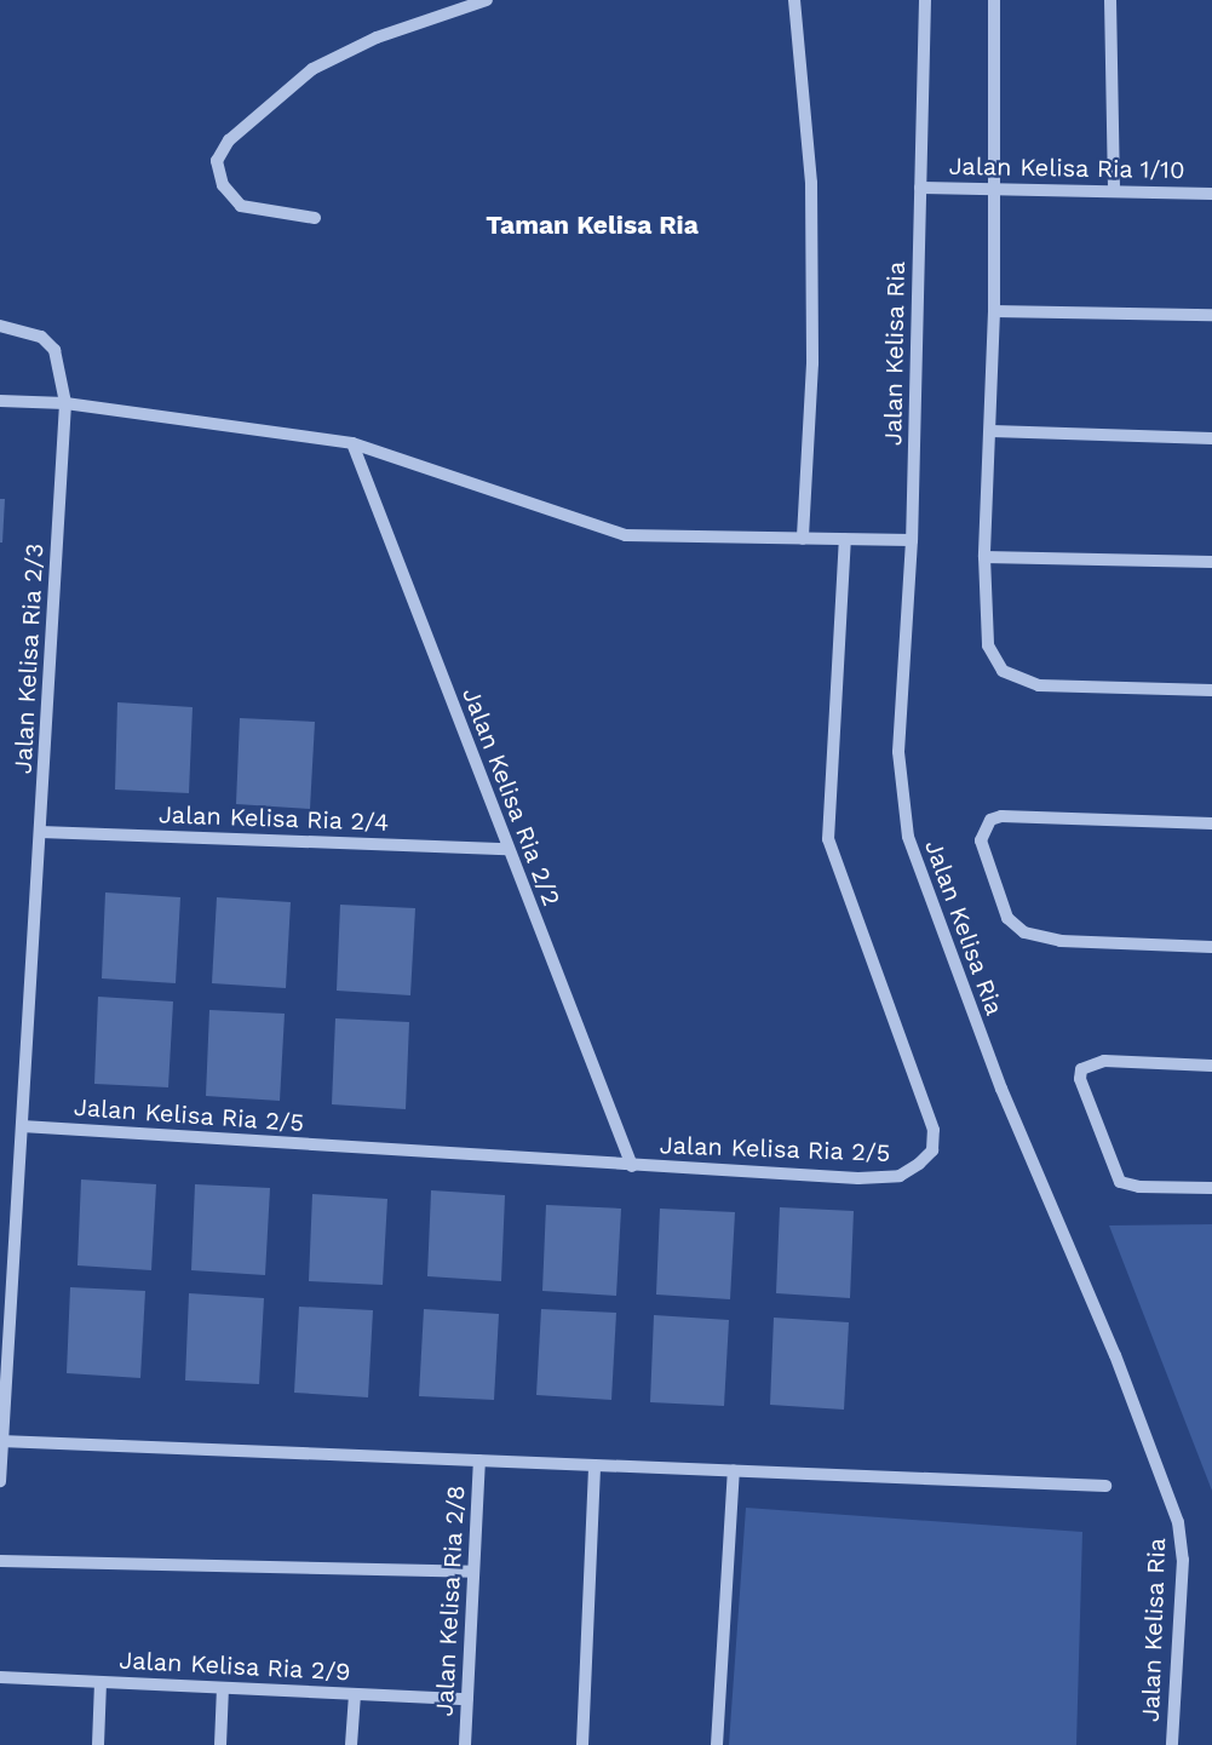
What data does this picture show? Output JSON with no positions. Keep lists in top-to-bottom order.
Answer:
{
  "streets": {
    "street": [
      "Jalan Kelisa Ria 1/10",
      "Jalan Kelisa Ria",
      "Jalan Kelisa Ria 2/3",
      "Jalan Kelisa Ria 2/2",
      "Jalan Kelisa Ria 2/4",
      "Jalan Kelisa Ria 2/5",
      "Jalan Kelisa Ria 2/8",
      "Jalan Kelisa Ria 2/9"
    ]
  },
  "crossings": [
    ["Jalan Kelisa Ria 1/10", "Jalan Kelisa Ria"],
    ["Jalan Kelisa Ria 2/3", "Jalan Kelisa Ria 2/4"],
    ["Jalan Kelisa Ria 2/3", "Jalan Kelisa Ria 2/5"],
    ["Jalan Kelisa Ria 2/2", "Jalan Kelisa Ria 2/4"],
    ["Jalan Kelisa Ria 2/2", "Jalan Kelisa Ria 2/5"],
    ["Jalan Kelisa Ria 2/8", "Jalan Kelisa Ria 2/9"]
  ],
  "districts": ["Taman Kelisa Ria"]
}
